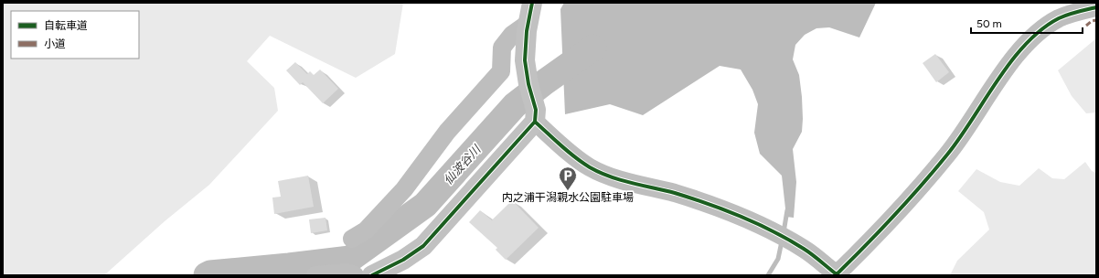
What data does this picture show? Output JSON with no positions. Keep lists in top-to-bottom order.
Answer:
{
  "water": ["仙波谷川"],
  "places": {
    "parking": ["内之浦干潟親水公園駐車場"]
  },
  "legend": ["自転車道", "小道"],
  "scale_bar": "50 m"
}
